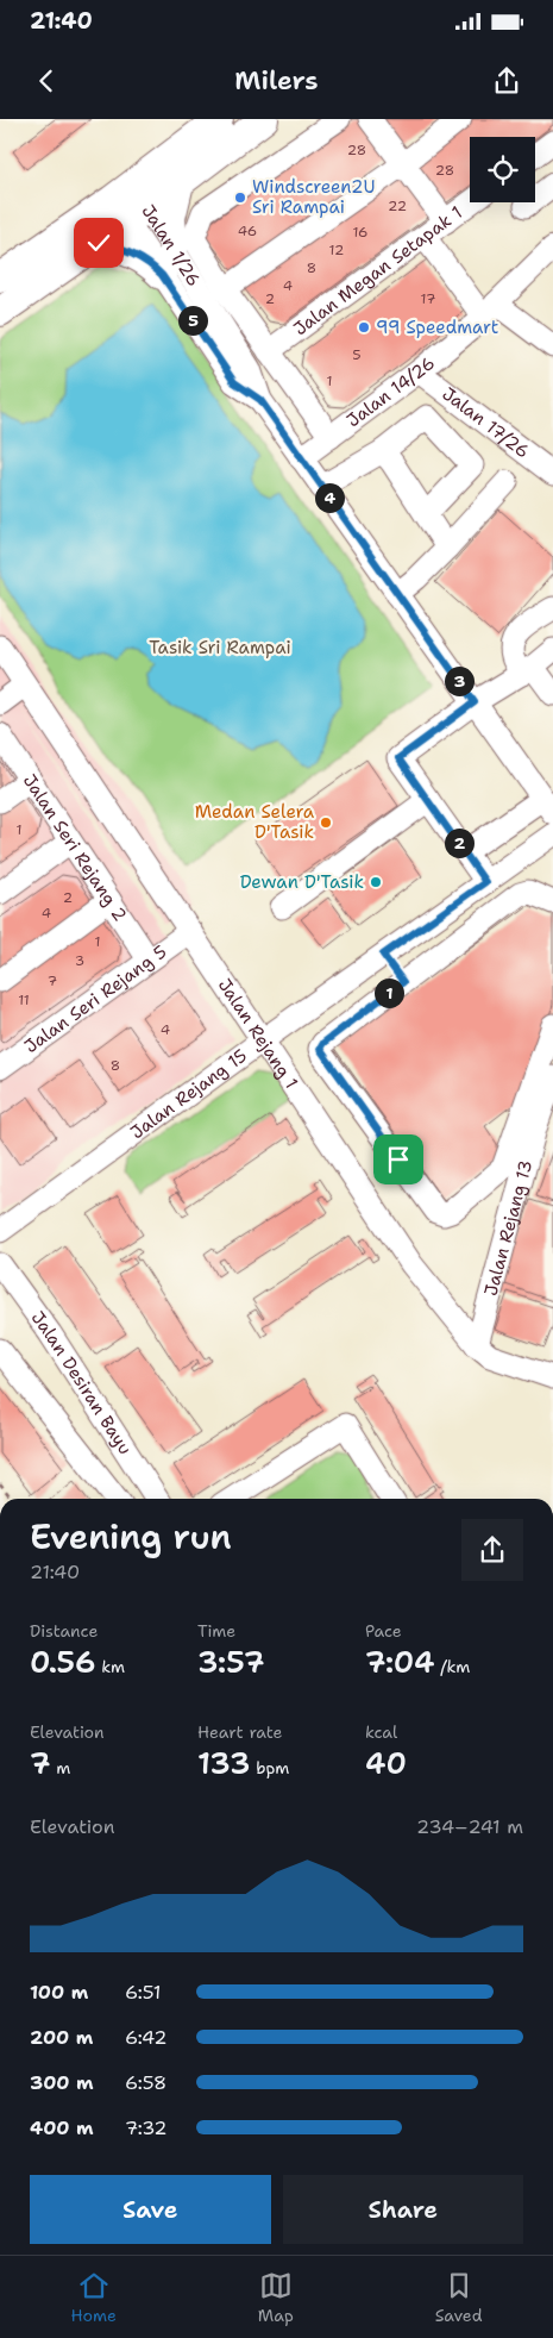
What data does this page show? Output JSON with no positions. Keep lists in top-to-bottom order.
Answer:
{
  "streets": {
    "street": [
      "Jalan 1/26",
      "Jalan Megan Setapak 1",
      "Jalan 14/26",
      "Jalan 17/26",
      "Jalan Seri Rejang 2",
      "Jalan Seri Rejang 5",
      "Jalan Rejang 1",
      "Jalan Rejang 15",
      "Jalan Rejang 13",
      "Jalan Desiran Bayu"
    ]
  },
  "crossings": [
    ["Jalan 1/26", "Jalan 14/26"],
    ["Jalan 14/26", "Jalan 17/26"],
    ["Jalan Seri Rejang 2", "Jalan Seri Rejang 5"],
    ["Jalan Seri Rejang 5", "Jalan Rejang 1"],
    ["Jalan Rejang 1", "Jalan Rejang 15"],
    ["Jalan Rejang 1", "Jalan Rejang 13"]
  ],
  "parks": ["Tasik Sri Rampai"],
  "places": [
    "Windscreen2U Sri Rampai",
    "99 Speedmart",
    "Medan Selera D'Tasik",
    "Dewan D'Tasik"
  ],
  "house_numbers": [
    "28",
    "28",
    "22",
    "46",
    "16",
    "12",
    "8",
    "4",
    "2",
    "17",
    "5",
    "1",
    "1",
    "2",
    "4",
    "1",
    "3",
    "7",
    "11",
    "4",
    "8"
  ],
  "page": {
    "status": "21:40",
    "header": "Milers",
    "pins": [
      "5",
      "4",
      "3",
      "2",
      "1"
    ],
    "heading": ["Evening run", "21:40"],
    "stats": [
      ["Distance", "0.56 km"],
      ["Time", "3:57"],
      ["Pace", "7:04 /km"],
      ["Elevation", "7 m"],
      ["Heart rate", "133 bpm"],
      ["kcal", "40"]
    ],
    "chart": ["Elevation", "234–241 m"],
    "list": [
      {
        "name": "100 m",
        "note": "6:51"
      },
      {
        "name": "200 m",
        "note": "6:42"
      },
      {
        "name": "300 m",
        "note": "6:58"
      },
      {
        "name": "400 m",
        "note": "7:32"
      }
    ],
    "buttons": ["Save", "Share"],
    "tabs": ["Home", "Map", "Saved"]
  }
}
